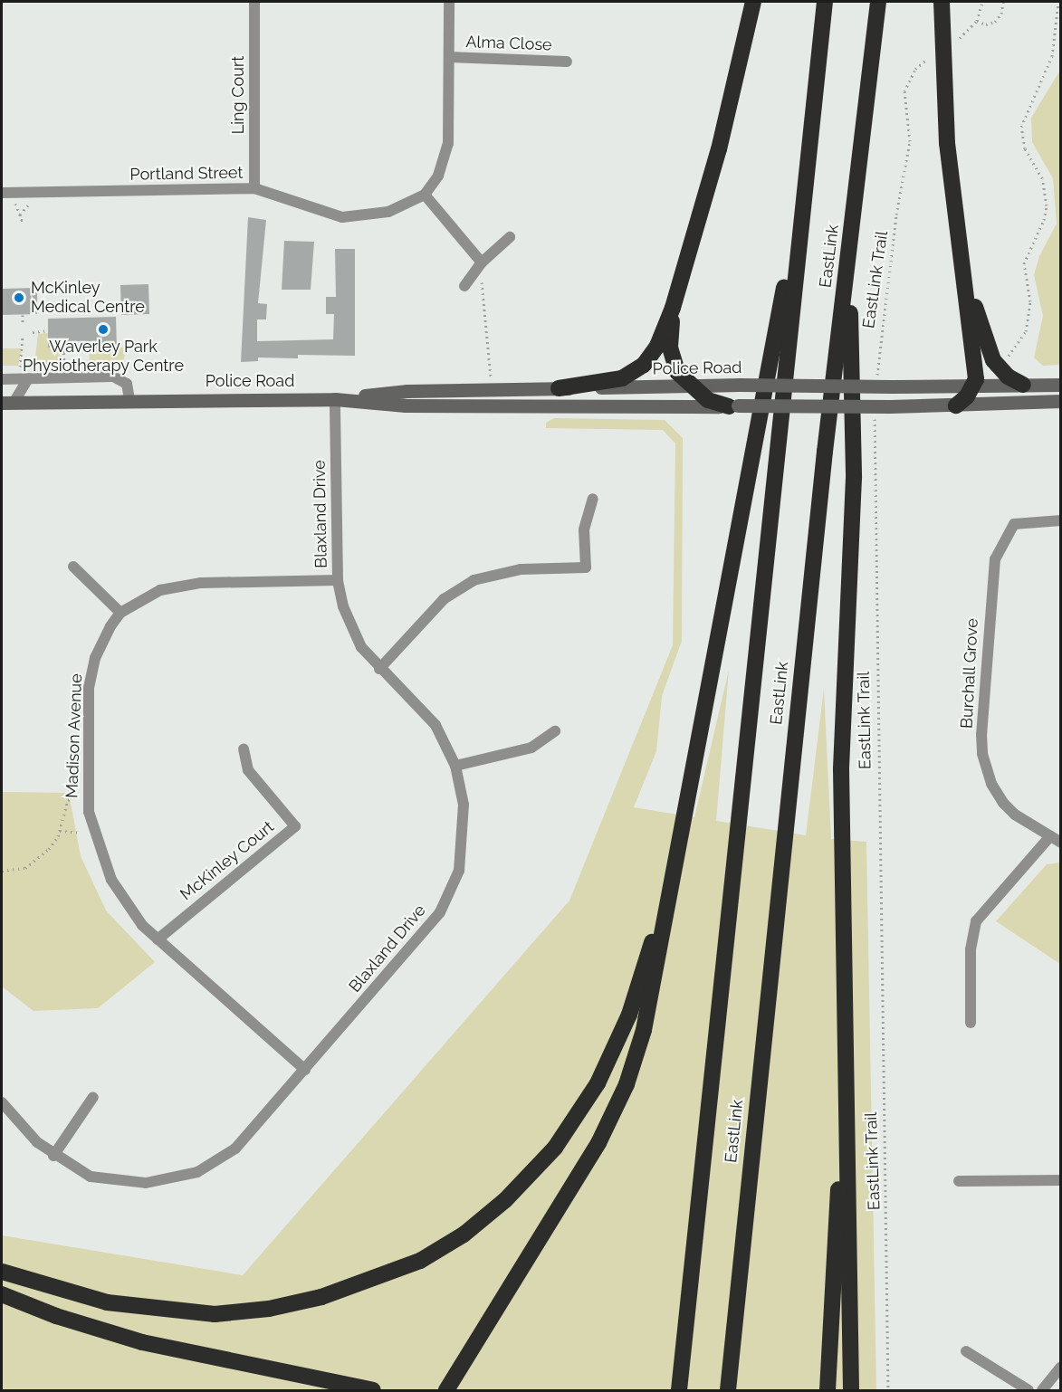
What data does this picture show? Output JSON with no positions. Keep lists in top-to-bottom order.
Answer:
{
  "streets": {
    "highway": ["EastLink"],
    "main road": ["Police Road"],
    "street": [
      "Alma Close",
      "Ling Court",
      "Portland Street",
      "Blaxland Drive",
      "Burchall Grove",
      "Madison Avenue",
      "McKinley Court"
    ],
    "path": ["EastLink Trail"]
  },
  "crossings": [
    ["Ling Court", "Portland Street"],
    ["Police Road", "Blaxland Drive"],
    ["Blaxland Drive", "Madison Avenue"],
    ["Madison Avenue", "McKinley Court"]
  ],
  "places": ["McKinley Medical Centre", "Waverley Park Physiotherapy Centre"]
}
